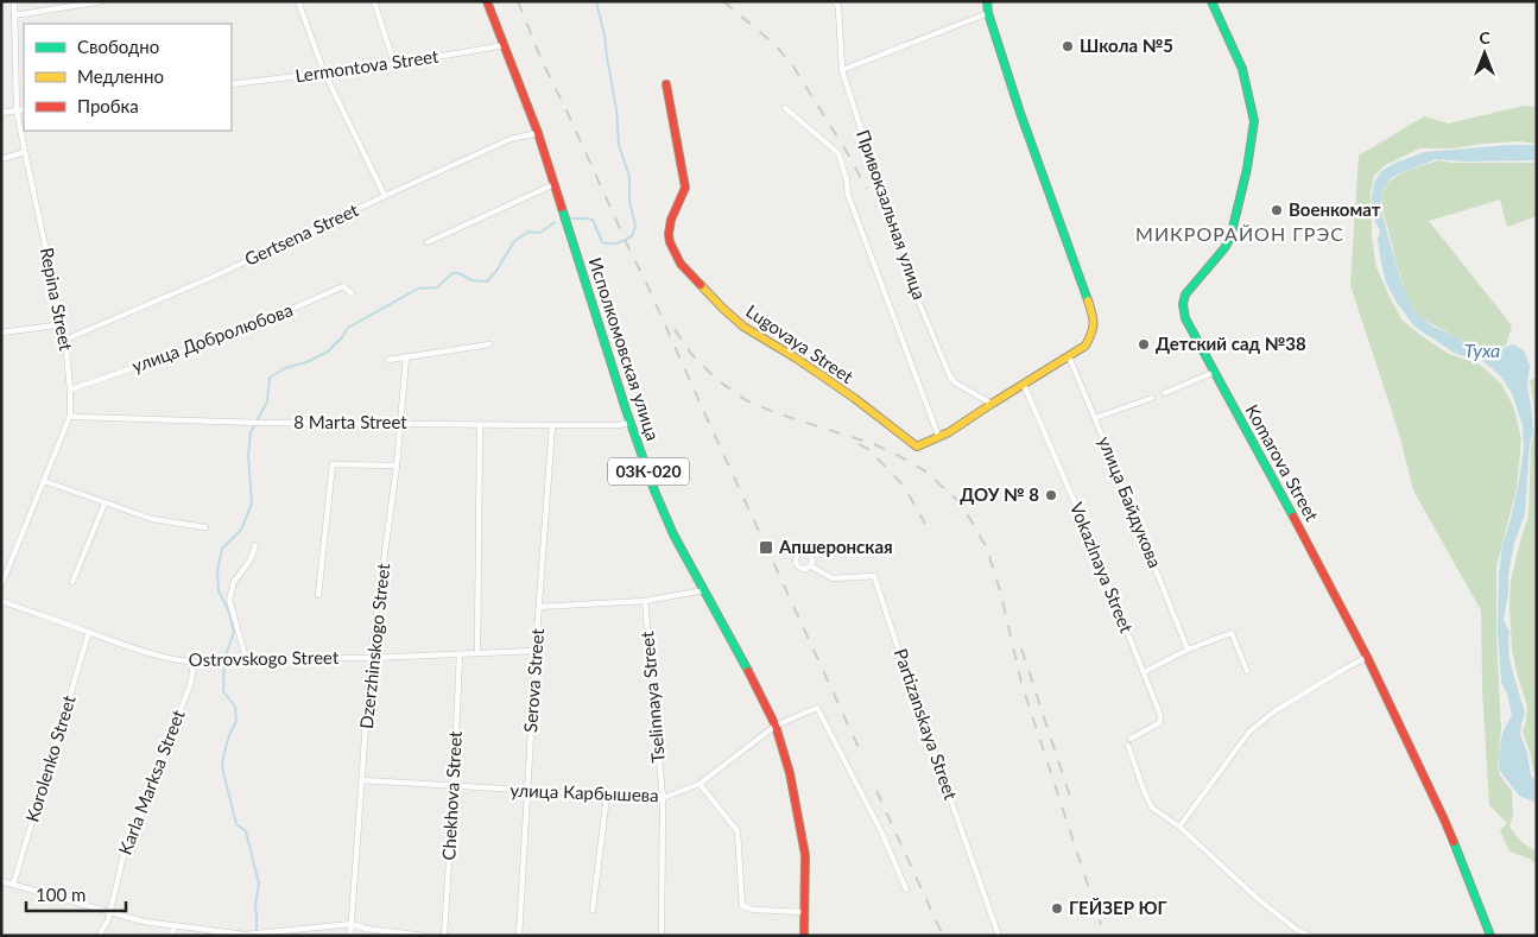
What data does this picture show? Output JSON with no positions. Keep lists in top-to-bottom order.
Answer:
{
  "streets": {
    "street": [
      "Lermontova Street",
      "Привокзальная улица",
      "Gertsena Street",
      "Repina Street",
      "улица Добролюбова",
      "Lugovaya Street",
      "Исполкомовская улица",
      "8 Marta Street",
      "Komarova Street",
      "03К-020",
      "улица Байдукова",
      "Vokazlnaya Street",
      "Dzerzhinskogo Street",
      "Ostrovskogo Street",
      "Serova Street",
      "Tselinnaya Street",
      "Partizanskaya Street",
      "Korolenko Street",
      "Karla Marksa Street",
      "улица Карбышева",
      "Chekhova Street"
    ]
  },
  "crossings": [
    ["Lermontova Street", "Исполкомовская улица"],
    ["Привокзальная улица", "Lugovaya Street"],
    ["Gertsena Street", "Repina Street"],
    ["Gertsena Street", "Исполкомовская улица"],
    ["Repina Street", "улица Добролюбова"],
    ["Repina Street", "8 Marta Street"],
    ["Исполкомовская улица", "8 Marta Street"],
    ["Исполкомовская улица", "улица Карбышева"],
    ["8 Marta Street", "Dzerzhinskogo Street"],
    ["8 Marta Street", "Serova Street"],
    ["Dzerzhinskogo Street", "Ostrovskogo Street"],
    ["Dzerzhinskogo Street", "улица Карбышева"],
    ["Ostrovskogo Street", "Serova Street"],
    ["Ostrovskogo Street", "Korolenko Street"],
    ["Ostrovskogo Street", "Karla Marksa Street"],
    ["Ostrovskogo Street", "Chekhova Street"],
    ["Serova Street", "улица Карбышева"],
    ["Tselinnaya Street", "улица Карбышева"],
    ["улица Карбышева", "Chekhova Street"]
  ],
  "districts": ["МИКРОРАЙОН ГРЭС"],
  "water": ["Туха"],
  "places": {
    "other": [
      "Школа №5",
      "Военкомат",
      "Детский сад №38",
      "ДОУ № 8",
      "ГЕЙЗЕР ЮГ"
    ],
    "transit": ["Апшеронская"]
  },
  "legend": ["Свободно", "Медленно", "Пробка"],
  "scale_bar": "100 m",
  "north": "top"
}
